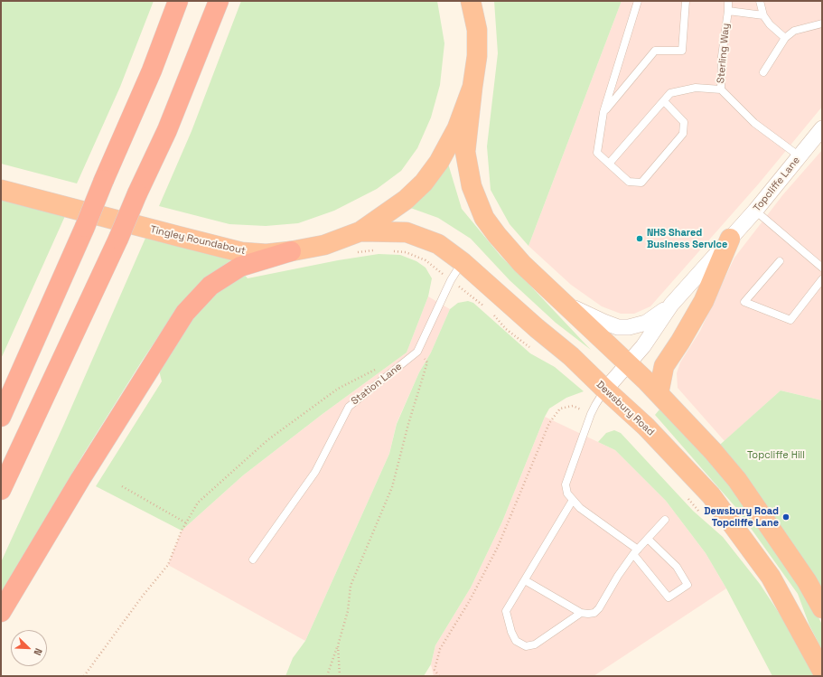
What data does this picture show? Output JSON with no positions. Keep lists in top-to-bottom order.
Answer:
{
  "streets": {
    "highway": ["Tingley Roundabout", "Dewsbury Road"],
    "street": ["Topcliffe Lane"],
    "lane": ["Sterling Way", "Station Lane"]
  },
  "crossings": [
    ["Sterling Way", "Topcliffe Lane"],
    ["Tingley Roundabout", "Dewsbury Road"],
    ["Station Lane", "Dewsbury Road"]
  ],
  "parks": ["Topcliffe Hill"],
  "places": ["NHS Shared Business Service", "Dewsbury Road Topcliffe Lane"],
  "north": "bottom right"
}
